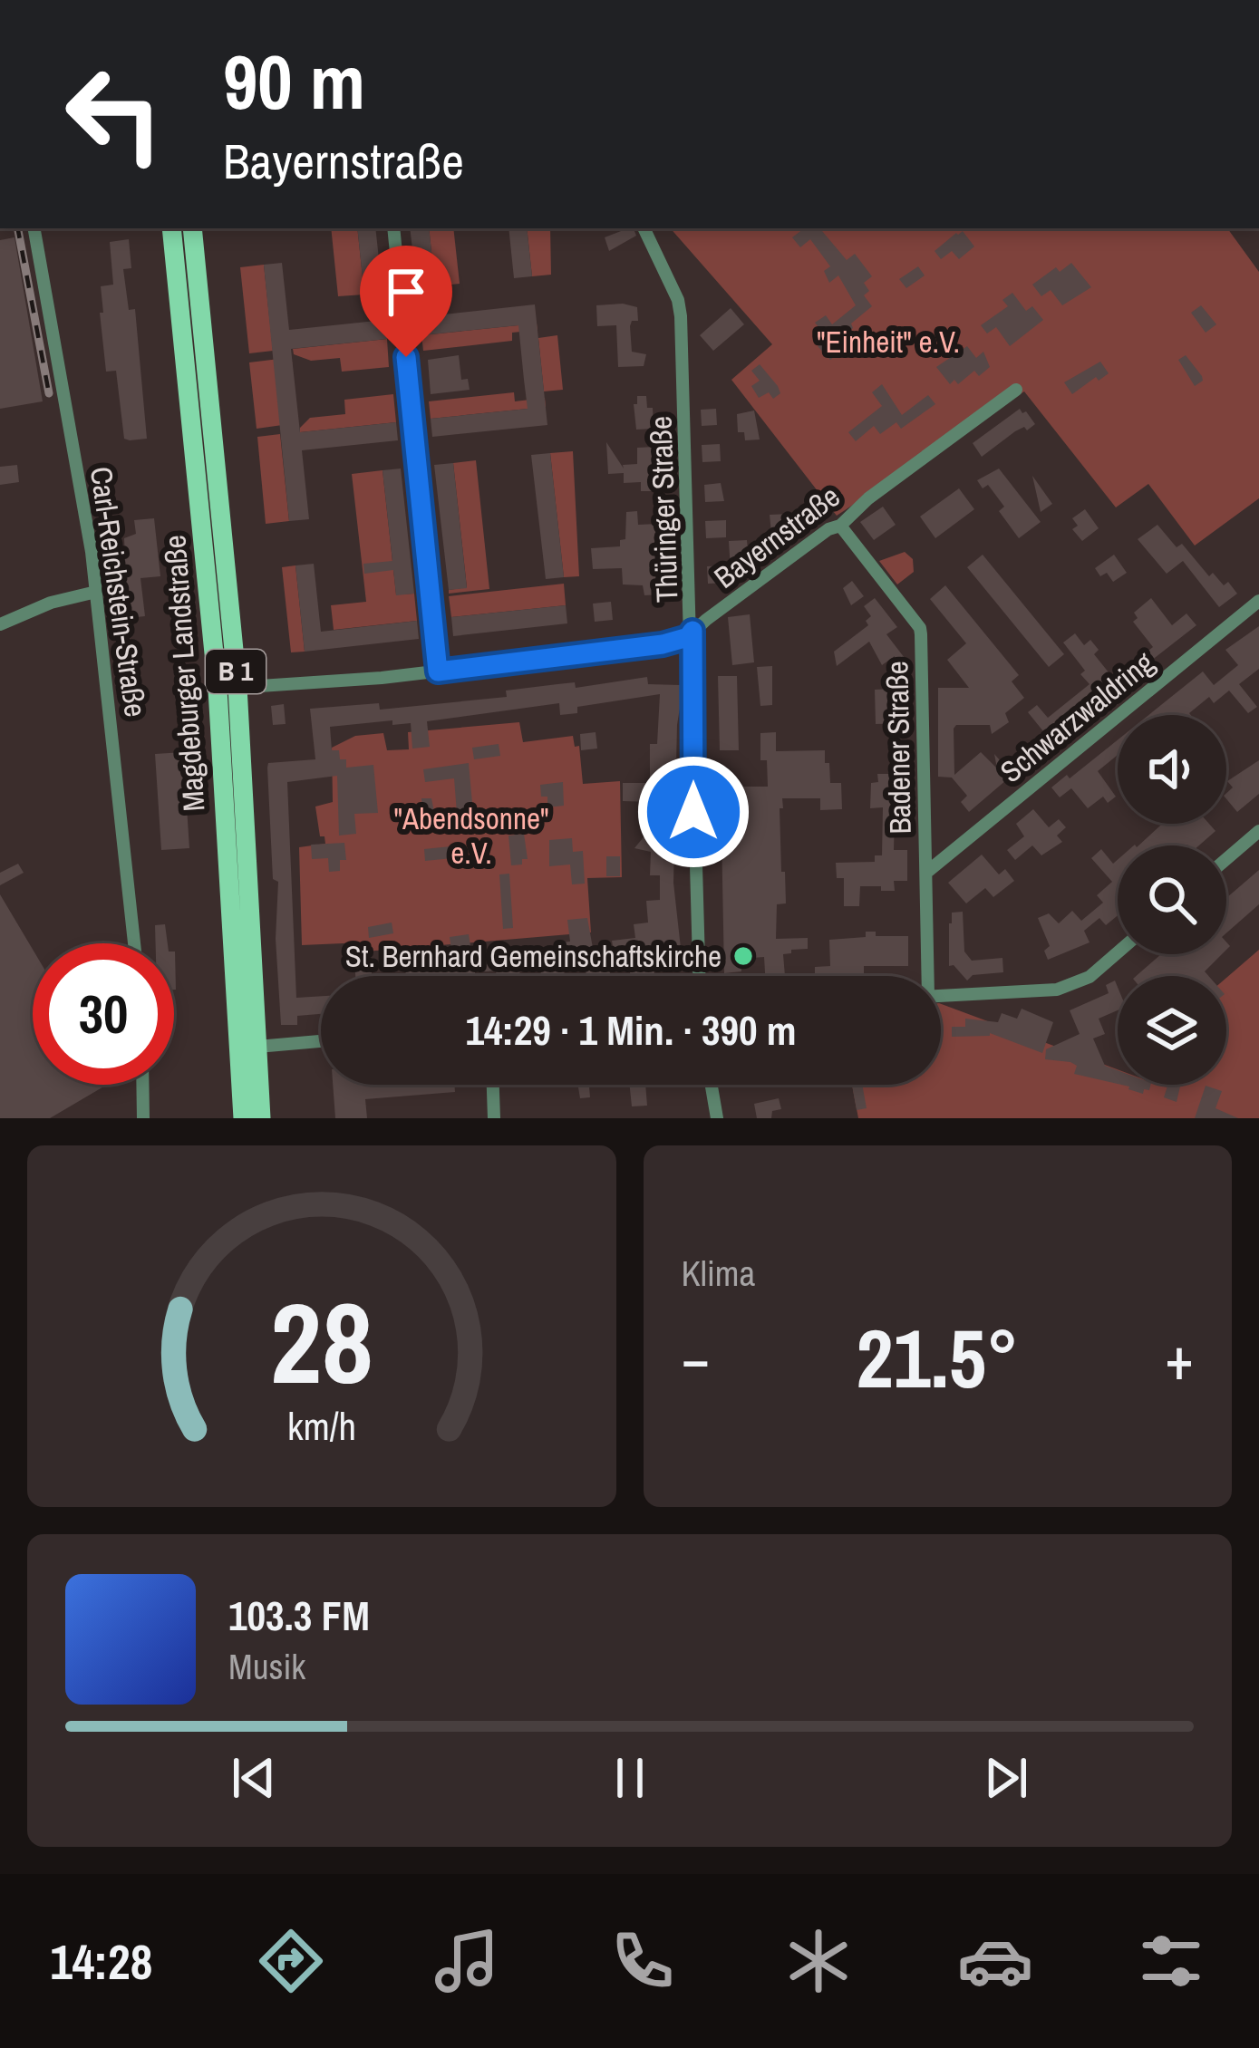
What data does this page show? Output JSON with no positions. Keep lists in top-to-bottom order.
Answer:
{
  "streets": {
    "main road": ["B 1", "Magdeburger Landstraße"],
    "street": [
      "Thüringer Straße",
      "Bayernstraße",
      "Carl-Reichstein-Straße",
      "Schwarzwaldring",
      "Badener Straße"
    ]
  },
  "crossings": [
    ["Thüringer Straße", "Bayernstraße"],
    ["Bayernstraße", "Magdeburger Landstraße"],
    ["Bayernstraße", "Badener Straße"],
    ["Schwarzwaldring", "Badener Straße"]
  ],
  "parks": ["\"Einheit\" e.V.", "\"Abendsonne\" e.V."],
  "places": ["St. Bernhard Gemeinschaftskirche"],
  "page": {
    "turn": ["90 m", "Bayernstraße"],
    "limit": "30",
    "trip": "14:29 · 1 Min. · 390 m",
    "tile": "Klima",
    "heat": ["−", "21.5°", "+"],
    "song": ["103.3 FM", "Musik"],
    "tabs": "14:28",
    "gauge": ["28", "km/h"]
  }
}
